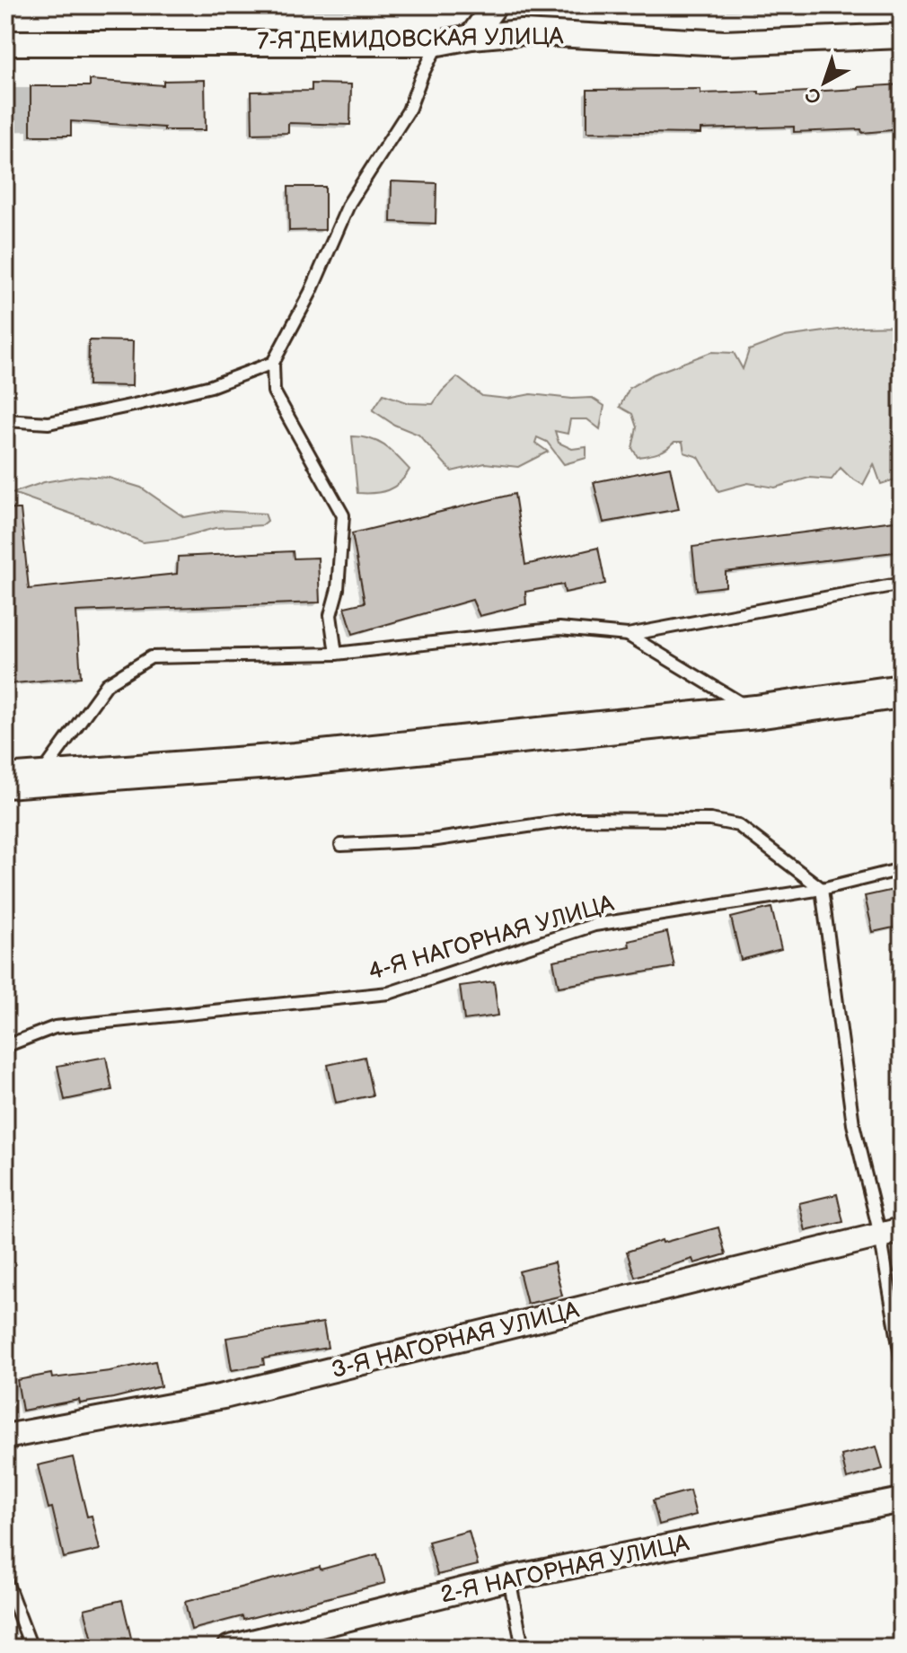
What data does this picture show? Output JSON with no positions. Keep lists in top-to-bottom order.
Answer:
{
  "streets": {
    "street": ["7-Я ДЕМИДОВСКАЯ УЛИЦА", "3-Я НАГОРНАЯ УЛИЦА", "2-Я НАГОРНАЯ УЛИЦА"],
    "lane": ["4-Я НАГОРНАЯ УЛИЦА"]
  },
  "north": "bottom left"
}
